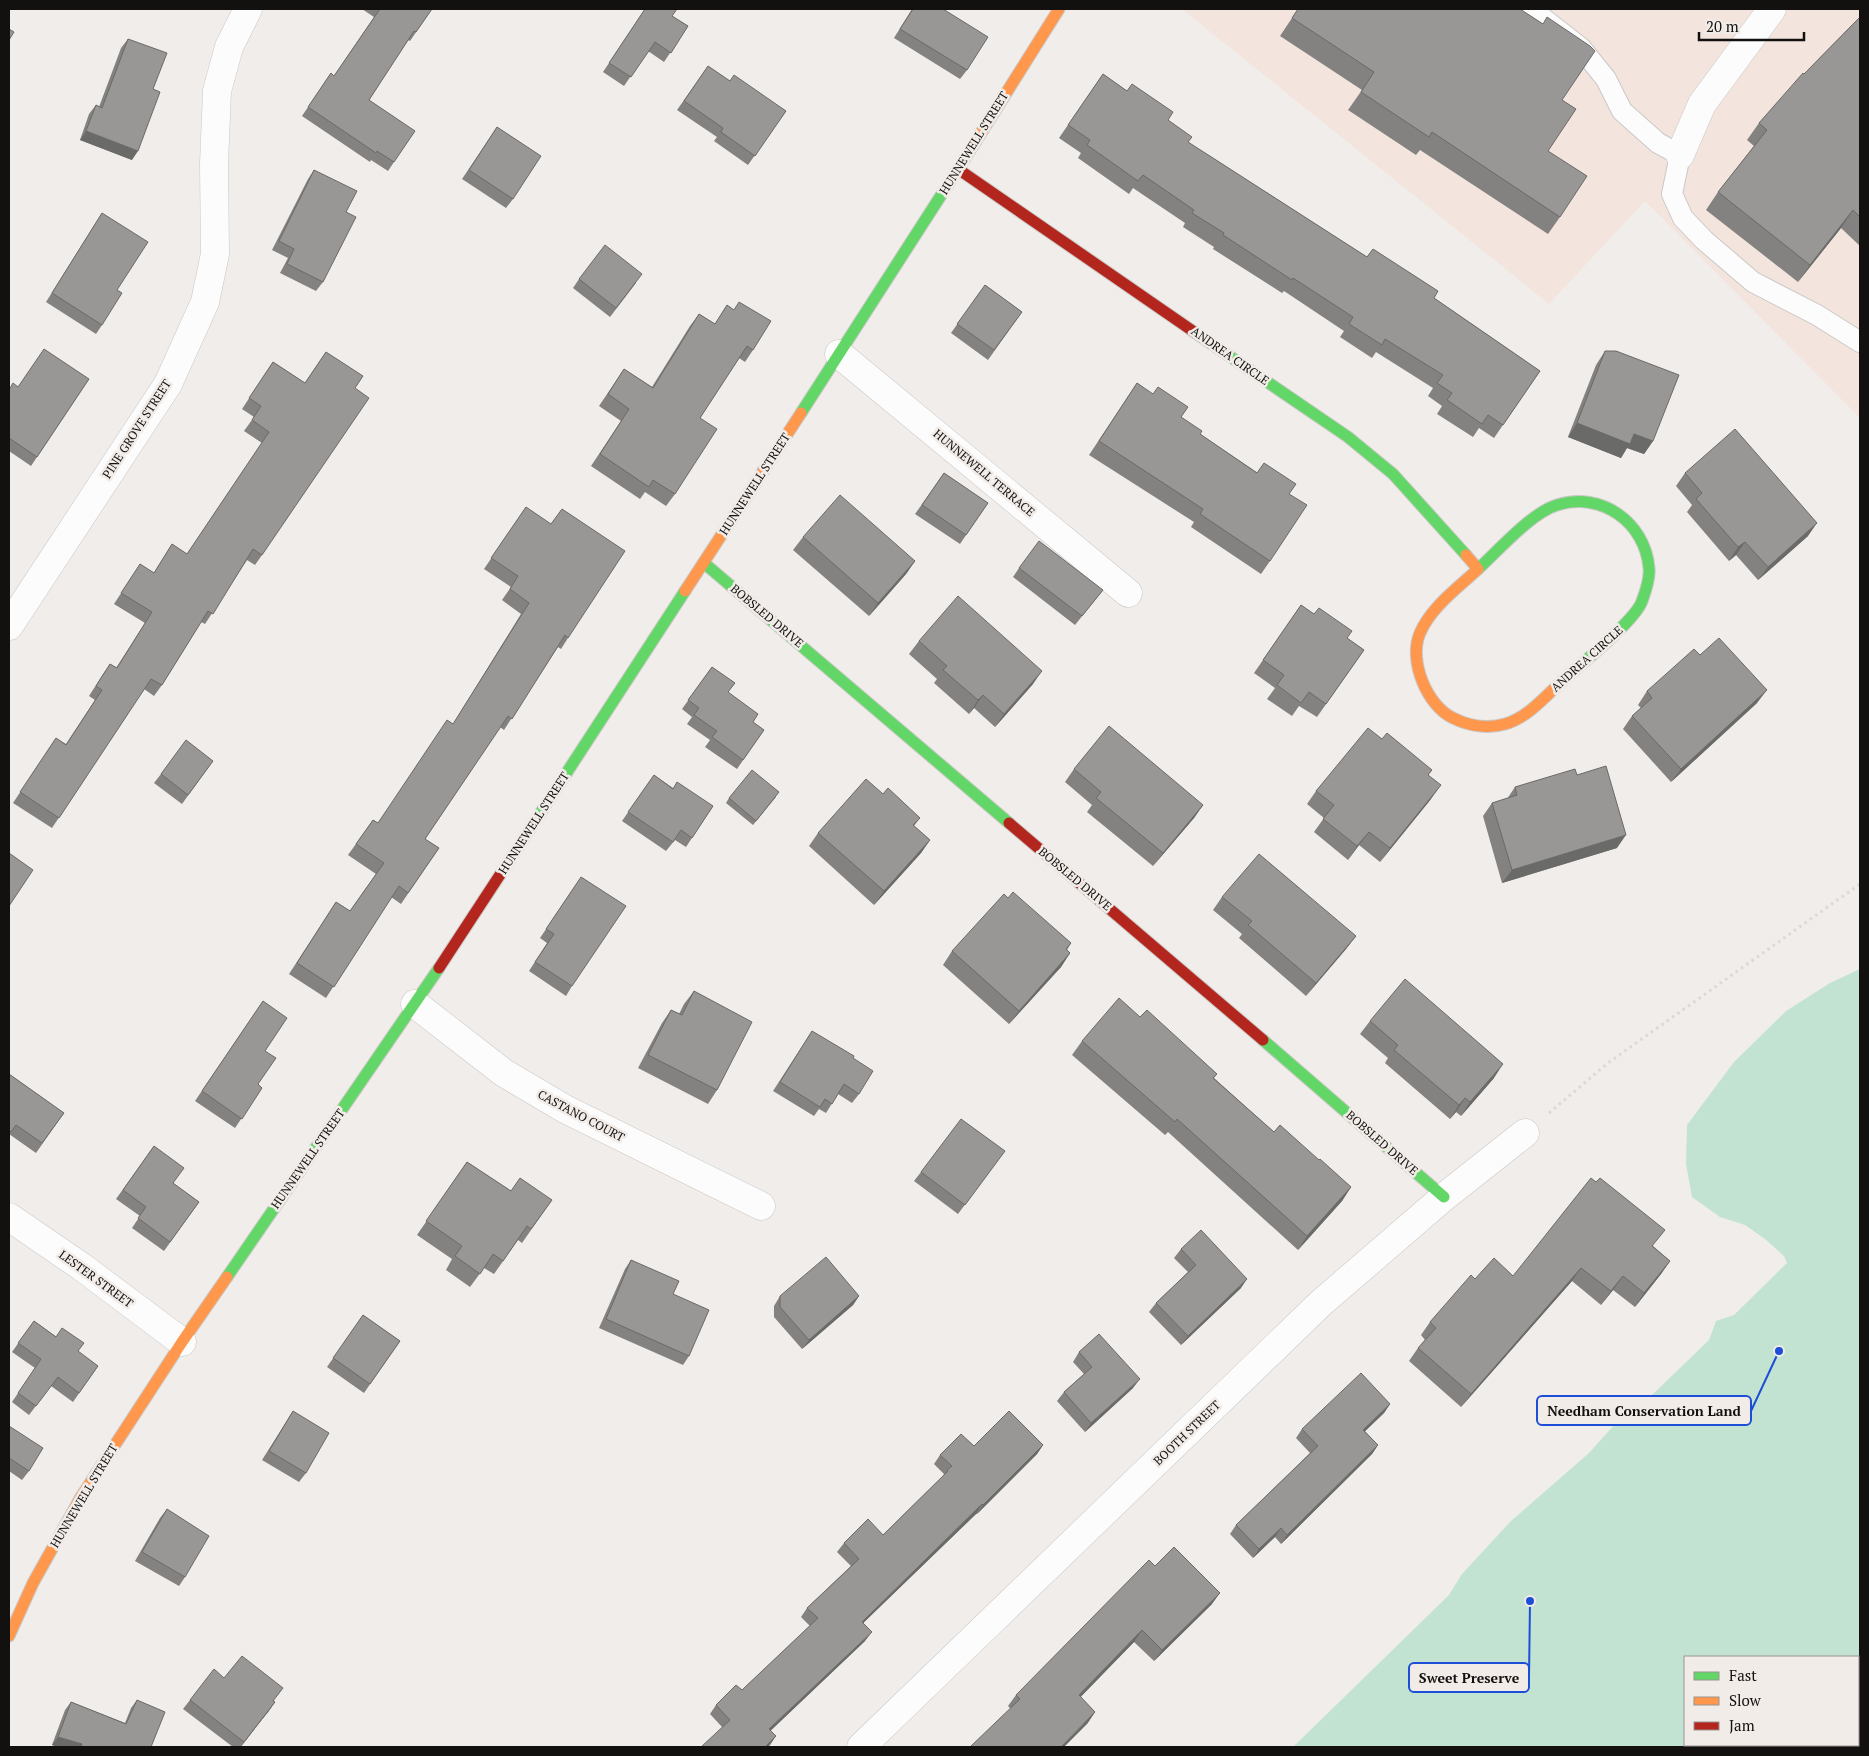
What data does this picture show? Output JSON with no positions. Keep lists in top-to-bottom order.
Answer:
{
  "streets": {
    "street": [
      "HUNNEWELL STREET",
      "ANDREA CIRCLE",
      "PINE GROVE STREET",
      "HUNNEWELL TERRACE",
      "BOBSLED DRIVE",
      "CASTANO COURT",
      "LESTER STREET",
      "BOOTH STREET"
    ]
  },
  "crossings": [
    ["HUNNEWELL STREET", "ANDREA CIRCLE"],
    ["HUNNEWELL STREET", "HUNNEWELL TERRACE"],
    ["HUNNEWELL STREET", "BOBSLED DRIVE"],
    ["HUNNEWELL STREET", "CASTANO COURT"],
    ["HUNNEWELL STREET", "LESTER STREET"],
    ["BOBSLED DRIVE", "BOOTH STREET"]
  ],
  "places": ["Needham Conservation Land", "Sweet Preserve"],
  "legend": ["Fast", "Slow", "Jam"],
  "scale_bar": "20 m"
}
